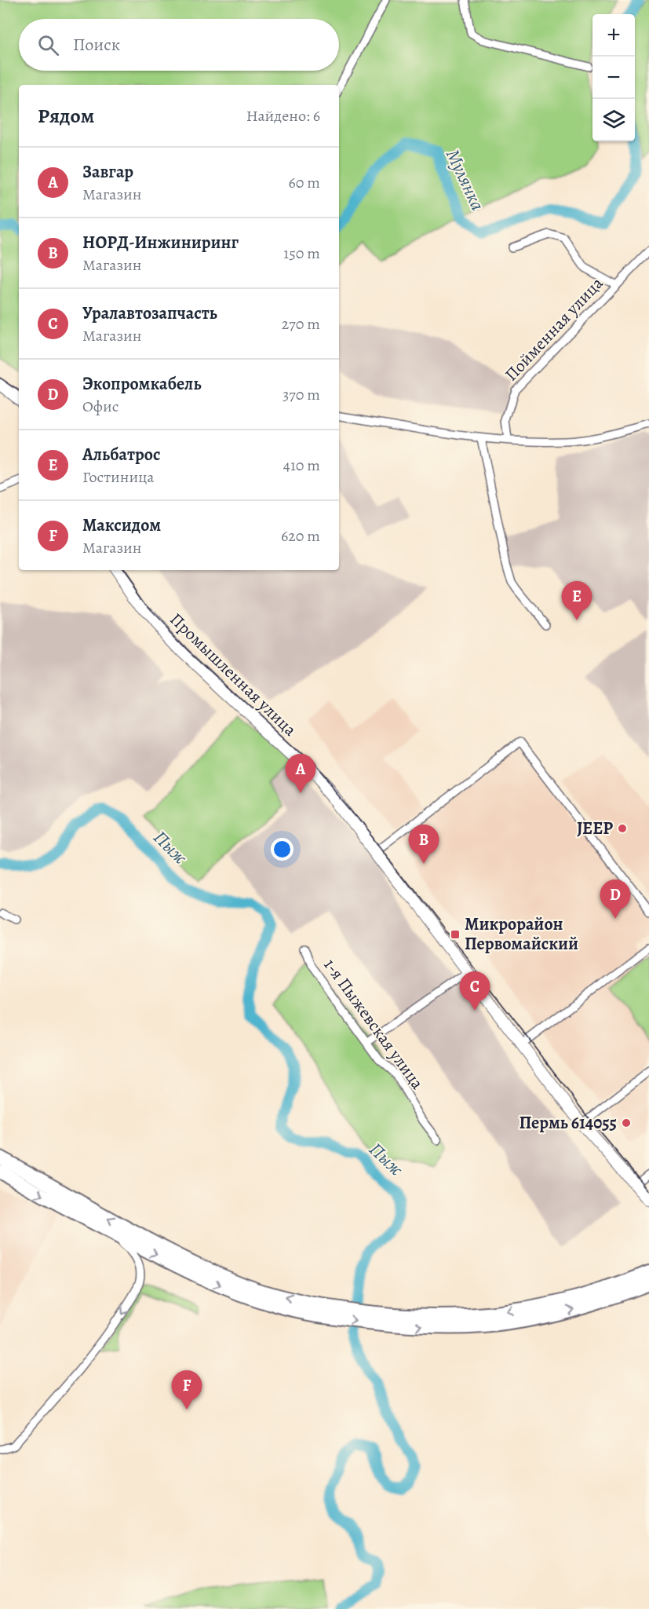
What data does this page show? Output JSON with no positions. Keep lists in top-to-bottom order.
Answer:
{
  "streets": {
    "street": ["Пойменная улица", "Промышленная улица", "1-я Пыжевская улица"]
  },
  "water": ["Мулянка", "Пыж"],
  "places": {
    "other": ["JEEP", "Пермь 614055"],
    "transit": ["Микрорайон Первомайский"]
  },
  "page": {
    "map_buttons": ["+", "−"],
    "search": "Поиск",
    "heading": ["Рядом", "Найдено: 6"],
    "list": [
      {
        "mark": "A",
        "name": "Завгар",
        "note": "Магазин",
        "value": "60 m"
      },
      {
        "mark": "B",
        "name": "НОРД-Инжиниринг",
        "note": "Магазин",
        "value": "150 m"
      },
      {
        "mark": "C",
        "name": "Уралавтозапчасть",
        "note": "Магазин",
        "value": "270 m"
      },
      {
        "mark": "D",
        "name": "Экопромкабель",
        "note": "Офис",
        "value": "370 m"
      },
      {
        "mark": "E",
        "name": "Альбатрос",
        "note": "Гостиница",
        "value": "410 m"
      },
      {
        "mark": "F",
        "name": "Максидом",
        "note": "Магазин",
        "value": "620 m"
      }
    ],
    "pins": [
      "E",
      "A",
      "B",
      "D",
      "C",
      "F"
    ]
  }
}
